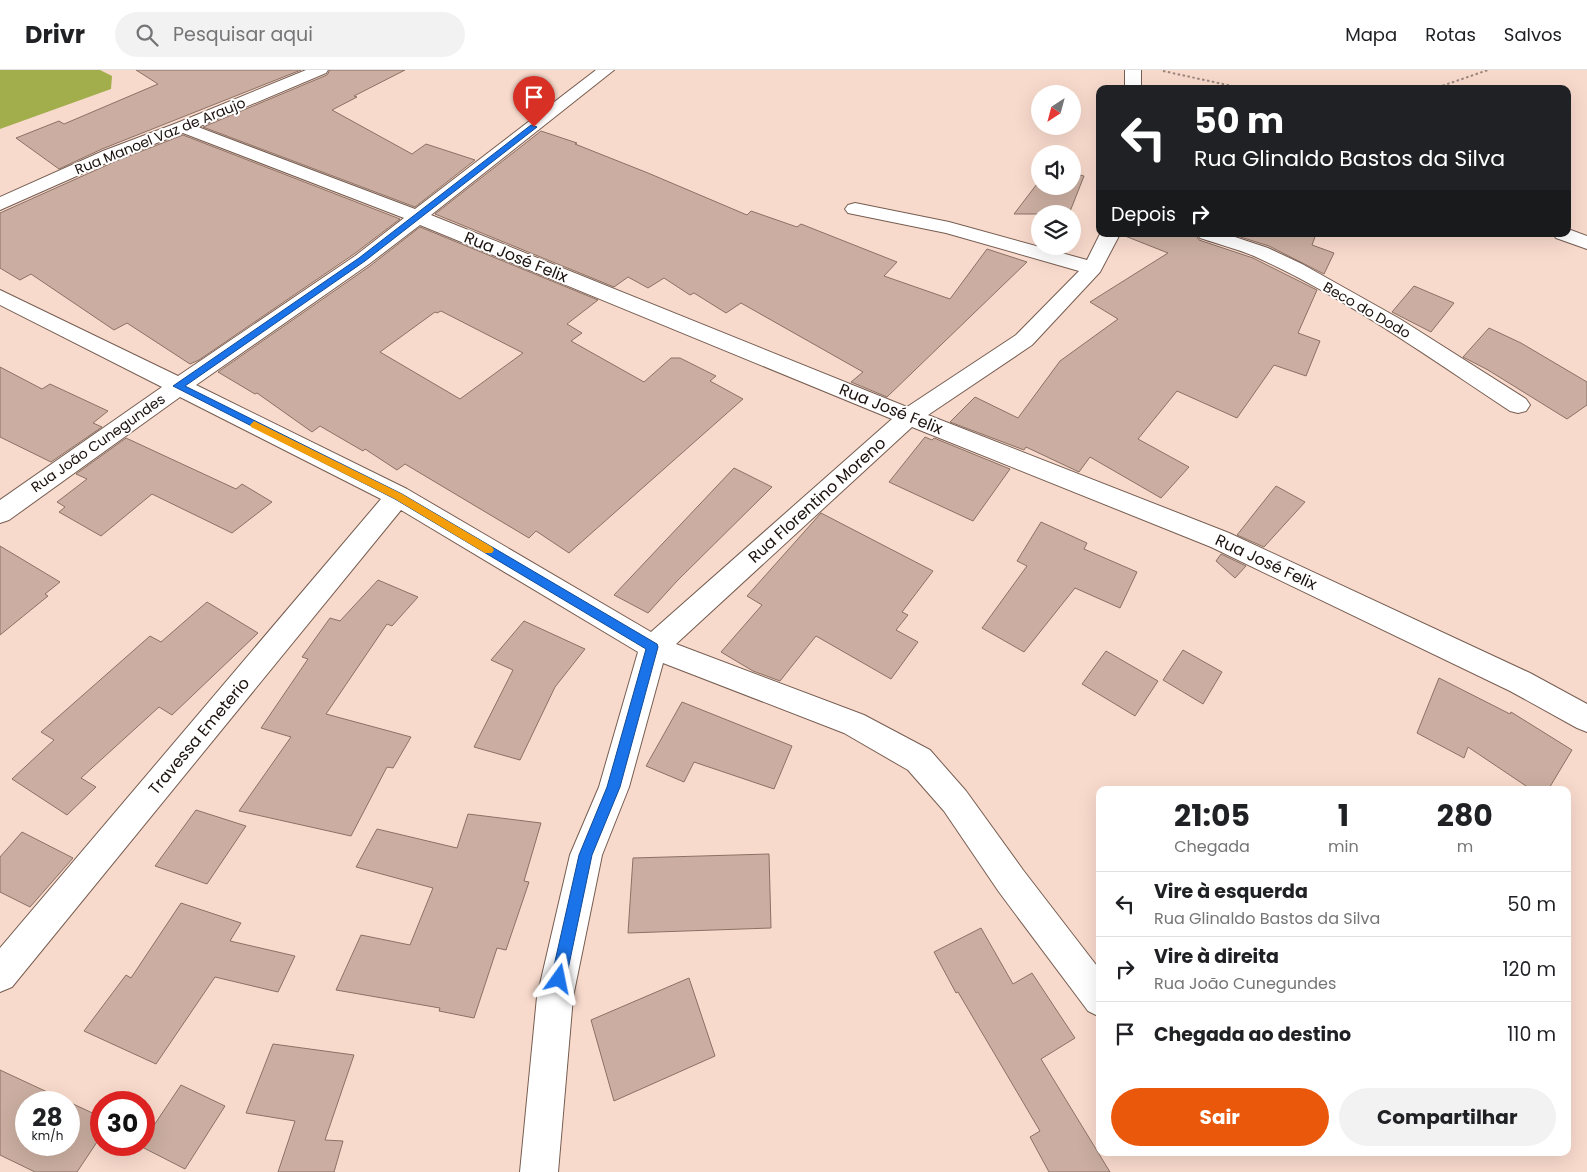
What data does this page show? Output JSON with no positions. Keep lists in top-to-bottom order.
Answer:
{
  "streets": {
    "street": [
      "Rua Manoel Vaz de Araujo",
      "Rua José Felix",
      "Beco do Dodo",
      "Rua João Cunegundes",
      "Rua Florentino Moreno",
      "Travessa Emeterio"
    ]
  },
  "crossings": [
    ["Rua Manoel Vaz de Araujo", "Rua José Felix"],
    ["Rua José Felix", "Rua João Cunegundes"],
    ["Rua José Felix", "Rua Florentino Moreno"]
  ],
  "north": "bottom left",
  "page": {
    "header": "Drivr",
    "search": "Pesquisar aqui",
    "nav": ["Mapa", "Rotas", "Salvos"],
    "turn": ["50 m", "Rua Glinaldo Bastos da Silva"],
    "then": "Depois",
    "eta": [
      "21:05",
      "Chegada",
      "1",
      "min",
      "280",
      "m"
    ],
    "list": [
      {
        "name": "Vire à esquerda",
        "note": "Rua Glinaldo Bastos da Silva",
        "value": "50 m"
      },
      {
        "name": "Vire à direita",
        "note": "Rua João Cunegundes",
        "value": "120 m"
      },
      {
        "name": "Chegada ao destino",
        "value": "110 m"
      }
    ],
    "buttons": ["Sair", "Compartilhar"],
    "speed": "28 km/h",
    "limit": "30"
  }
}
